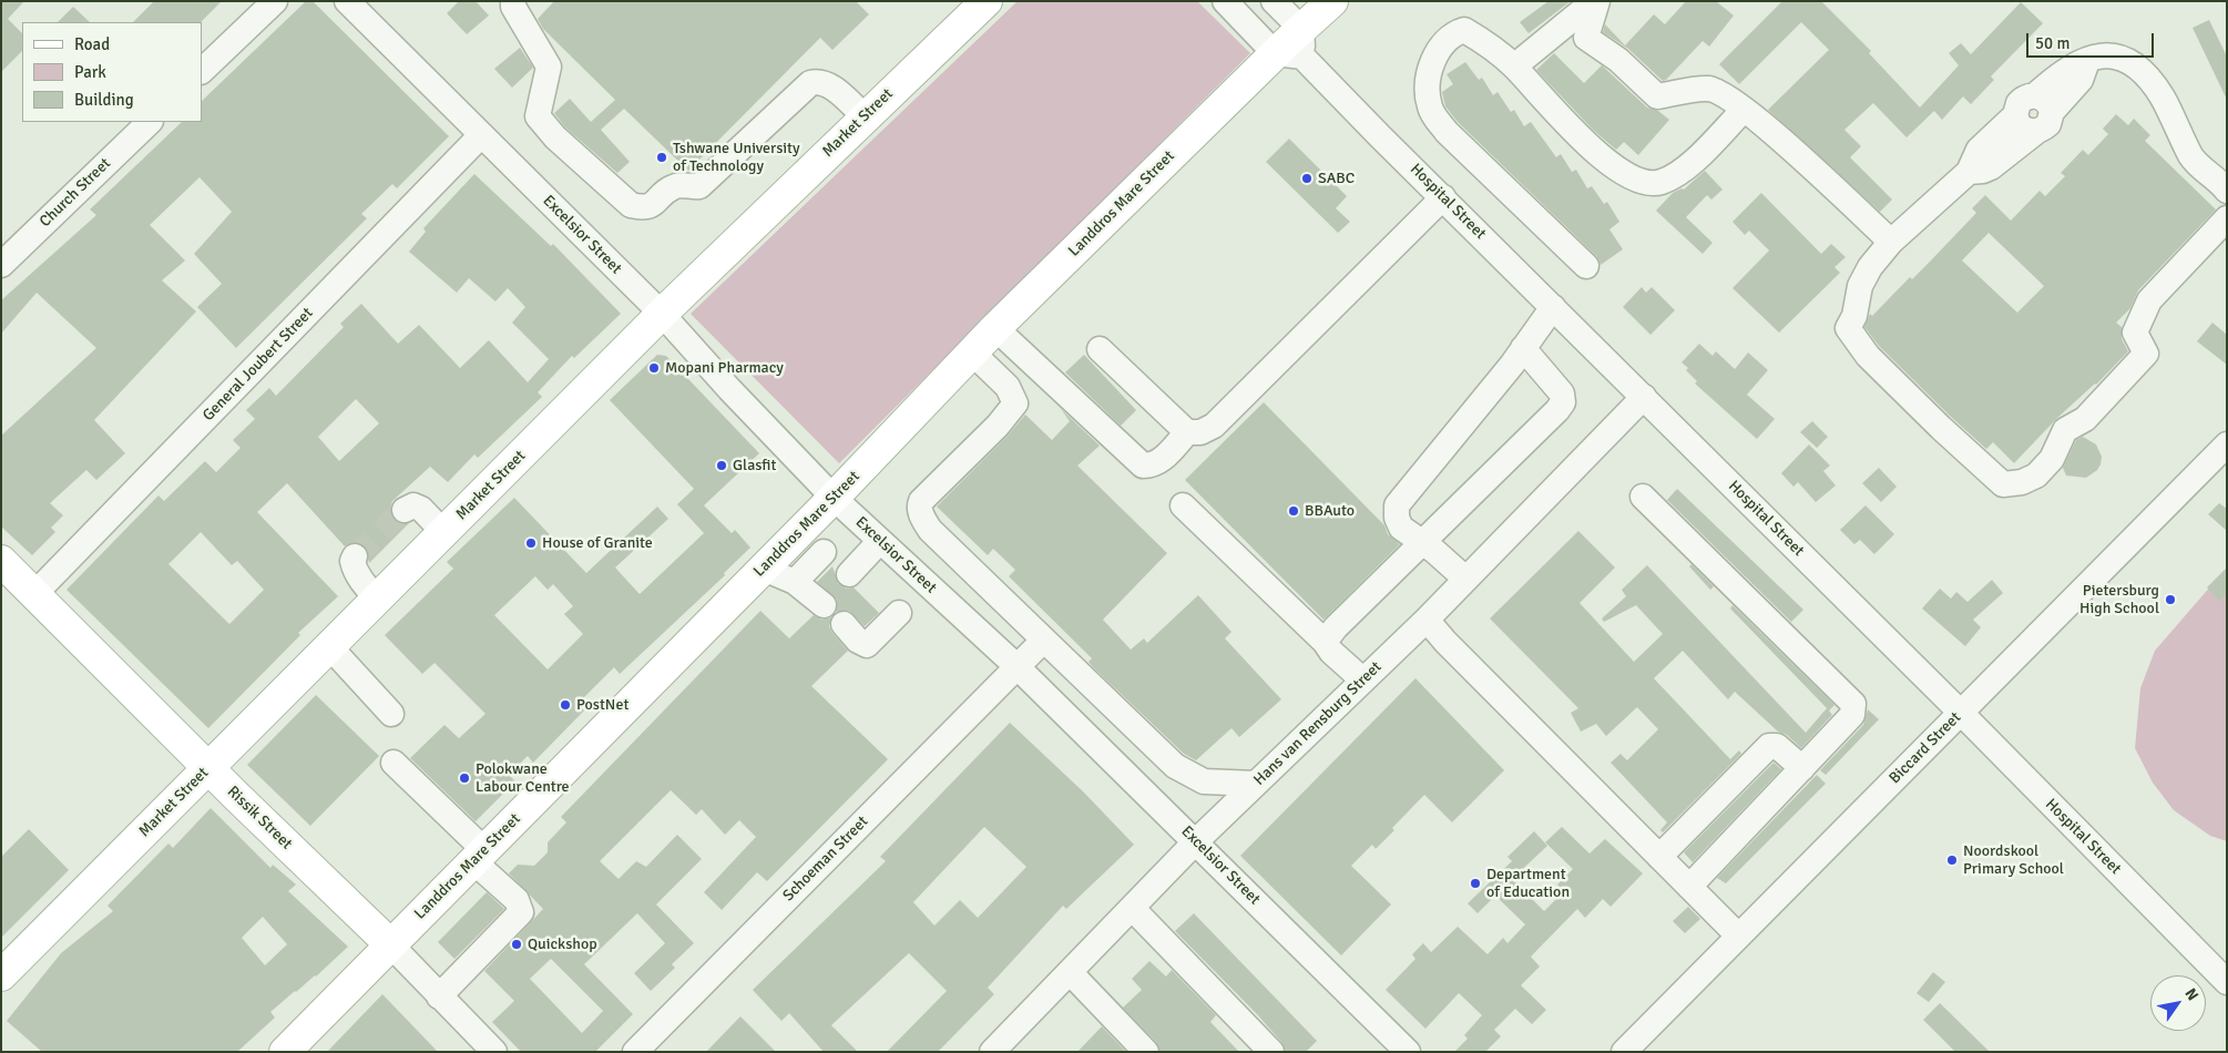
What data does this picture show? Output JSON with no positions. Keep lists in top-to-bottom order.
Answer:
{
  "streets": {
    "main road": ["Market Street", "Landdros Mare Street", "Rissik Street"],
    "street": [
      "Church Street",
      "Hospital Street",
      "Excelsior Street",
      "General Joubert Street",
      "Hans van Rensburg Street",
      "Biccard Street",
      "Schoeman Street"
    ]
  },
  "crossings": [
    ["Market Street", "Excelsior Street"],
    ["Market Street", "Rissik Street"],
    ["Hospital Street", "Landdros Mare Street"],
    ["Hospital Street", "Hans van Rensburg Street"],
    ["Hospital Street", "Biccard Street"],
    ["Landdros Mare Street", "Excelsior Street"],
    ["Landdros Mare Street", "Rissik Street"],
    ["Excelsior Street", "General Joubert Street"],
    ["Excelsior Street", "Hans van Rensburg Street"],
    ["Excelsior Street", "Schoeman Street"],
    ["General Joubert Street", "Rissik Street"]
  ],
  "places": [
    "Tshwane University of Technology",
    "SABC",
    "Mopani Pharmacy",
    "Glasfit",
    "BBAuto",
    "House of Granite",
    "Pietersburg High School",
    "PostNet",
    "Polokwane Labour Centre",
    "Noordskool Primary School",
    "Department of Education",
    "Quickshop"
  ],
  "legend": ["Road", "Park", "Building"],
  "scale_bar": "50 m",
  "north": "top right"
}
